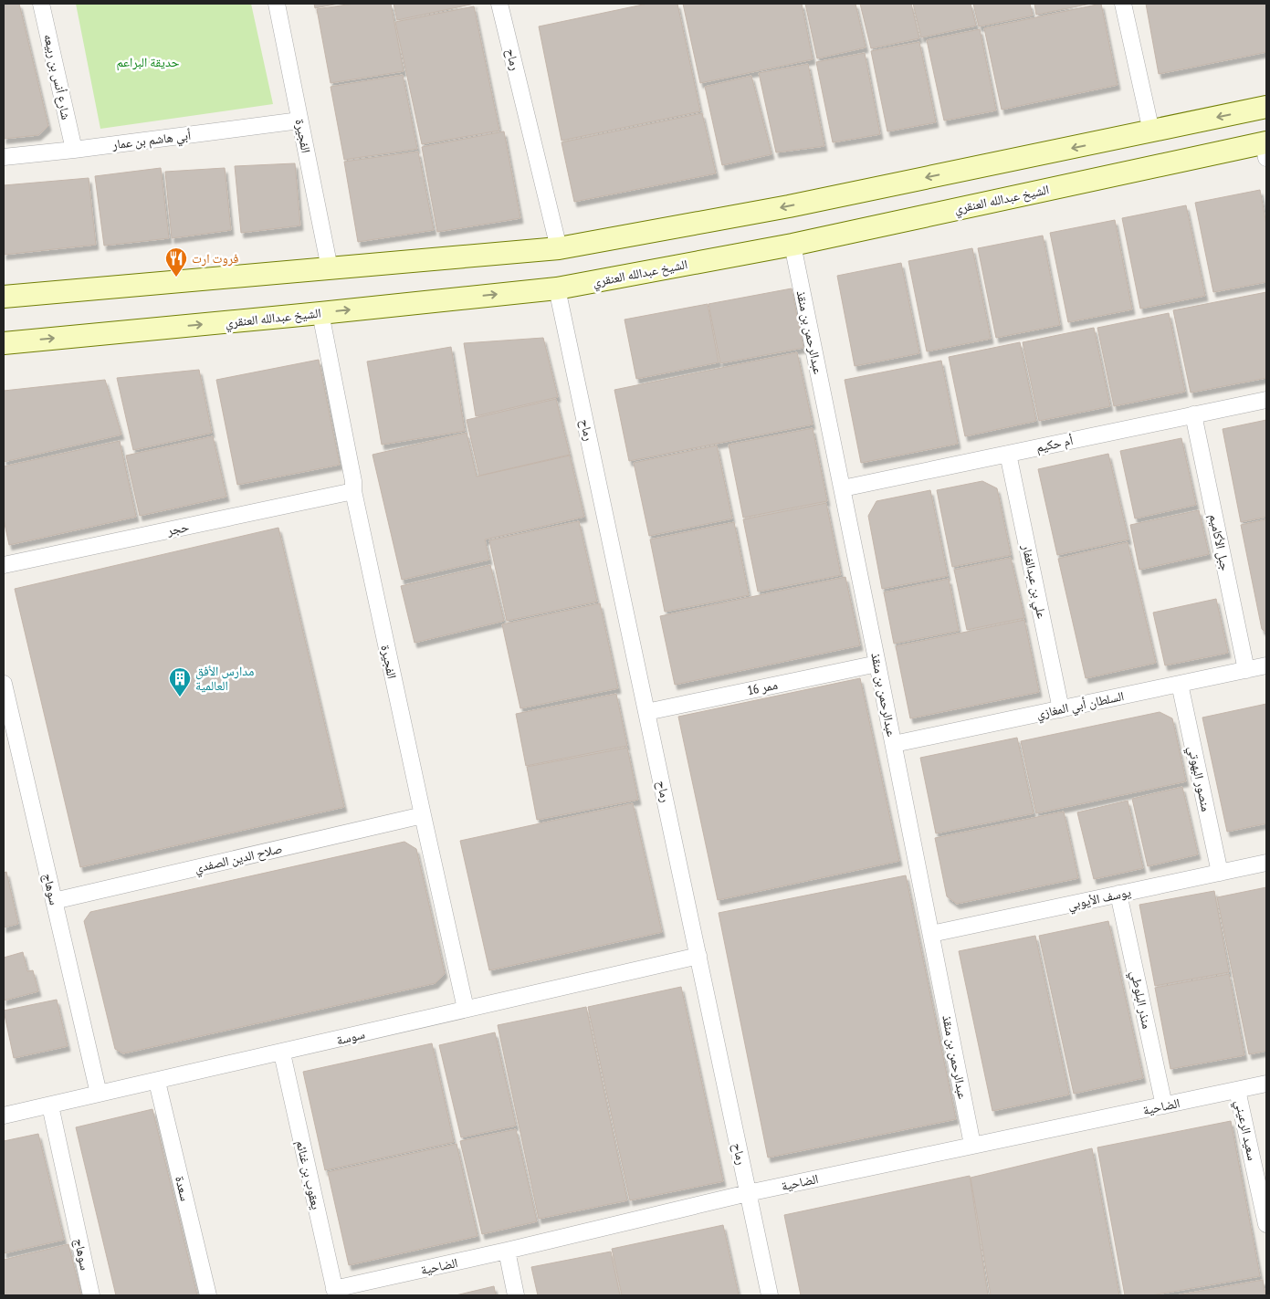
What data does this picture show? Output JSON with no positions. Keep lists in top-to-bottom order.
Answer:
{
  "streets": {
    "street": [
      "رماح",
      "شارع أنس بن ربيعه",
      "الفجيرة",
      "أبي هاشم بن عمار",
      "الشيخ عبدالله العنقري",
      "عبدالرحمن بن منقذ",
      "أم حكيم",
      "حجر",
      "جبل الأكاميم",
      "علي بن عبدالغفار",
      "ممر 16",
      "السلطان أبي المغازي",
      "منصور البهوتي",
      "صلاح الدين الصفدي",
      "سوهاج",
      "يوسف الأيوبي",
      "منذر البلوطي",
      "سوسة",
      "الضاحية",
      "سعيد الرعيني",
      "يعقوب بن غنائم",
      "سعدة"
    ]
  },
  "crossings": [
    ["رماح", "الشيخ عبدالله العنقري"],
    ["رماح", "ممر 16"],
    ["رماح", "سوسة"],
    ["رماح", "الضاحية"],
    ["شارع أنس بن ربيعه", "أبي هاشم بن عمار"],
    ["الفجيرة", "أبي هاشم بن عمار"],
    ["الفجيرة", "الشيخ عبدالله العنقري"],
    ["الفجيرة", "حجر"],
    ["الفجيرة", "صلاح الدين الصفدي"],
    ["الفجيرة", "سوسة"],
    ["الشيخ عبدالله العنقري", "عبدالرحمن بن منقذ"],
    ["عبدالرحمن بن منقذ", "أم حكيم"],
    ["عبدالرحمن بن منقذ", "ممر 16"],
    ["عبدالرحمن بن منقذ", "السلطان أبي المغازي"],
    ["عبدالرحمن بن منقذ", "يوسف الأيوبي"],
    ["عبدالرحمن بن منقذ", "الضاحية"],
    ["أم حكيم", "جبل الأكاميم"],
    ["أم حكيم", "علي بن عبدالغفار"],
    ["جبل الأكاميم", "السلطان أبي المغازي"],
    ["علي بن عبدالغفار", "السلطان أبي المغازي"],
    ["السلطان أبي المغازي", "منصور البهوتي"],
    ["منصور البهوتي", "يوسف الأيوبي"],
    ["صلاح الدين الصفدي", "سوهاج"],
    ["سوهاج", "سوسة"],
    ["يوسف الأيوبي", "منذر البلوطي"],
    ["منذر البلوطي", "الضاحية"],
    ["سوسة", "يعقوب بن غنائم"],
    ["سوسة", "سعدة"],
    ["الضاحية", "سعيد الرعيني"],
    ["الضاحية", "يعقوب بن غنائم"]
  ],
  "parks": ["حديقة البراعم"],
  "places": {
    "restaurant": ["فروت ارت"],
    "building": ["مدارس الأفق العالمية"]
  }
}
